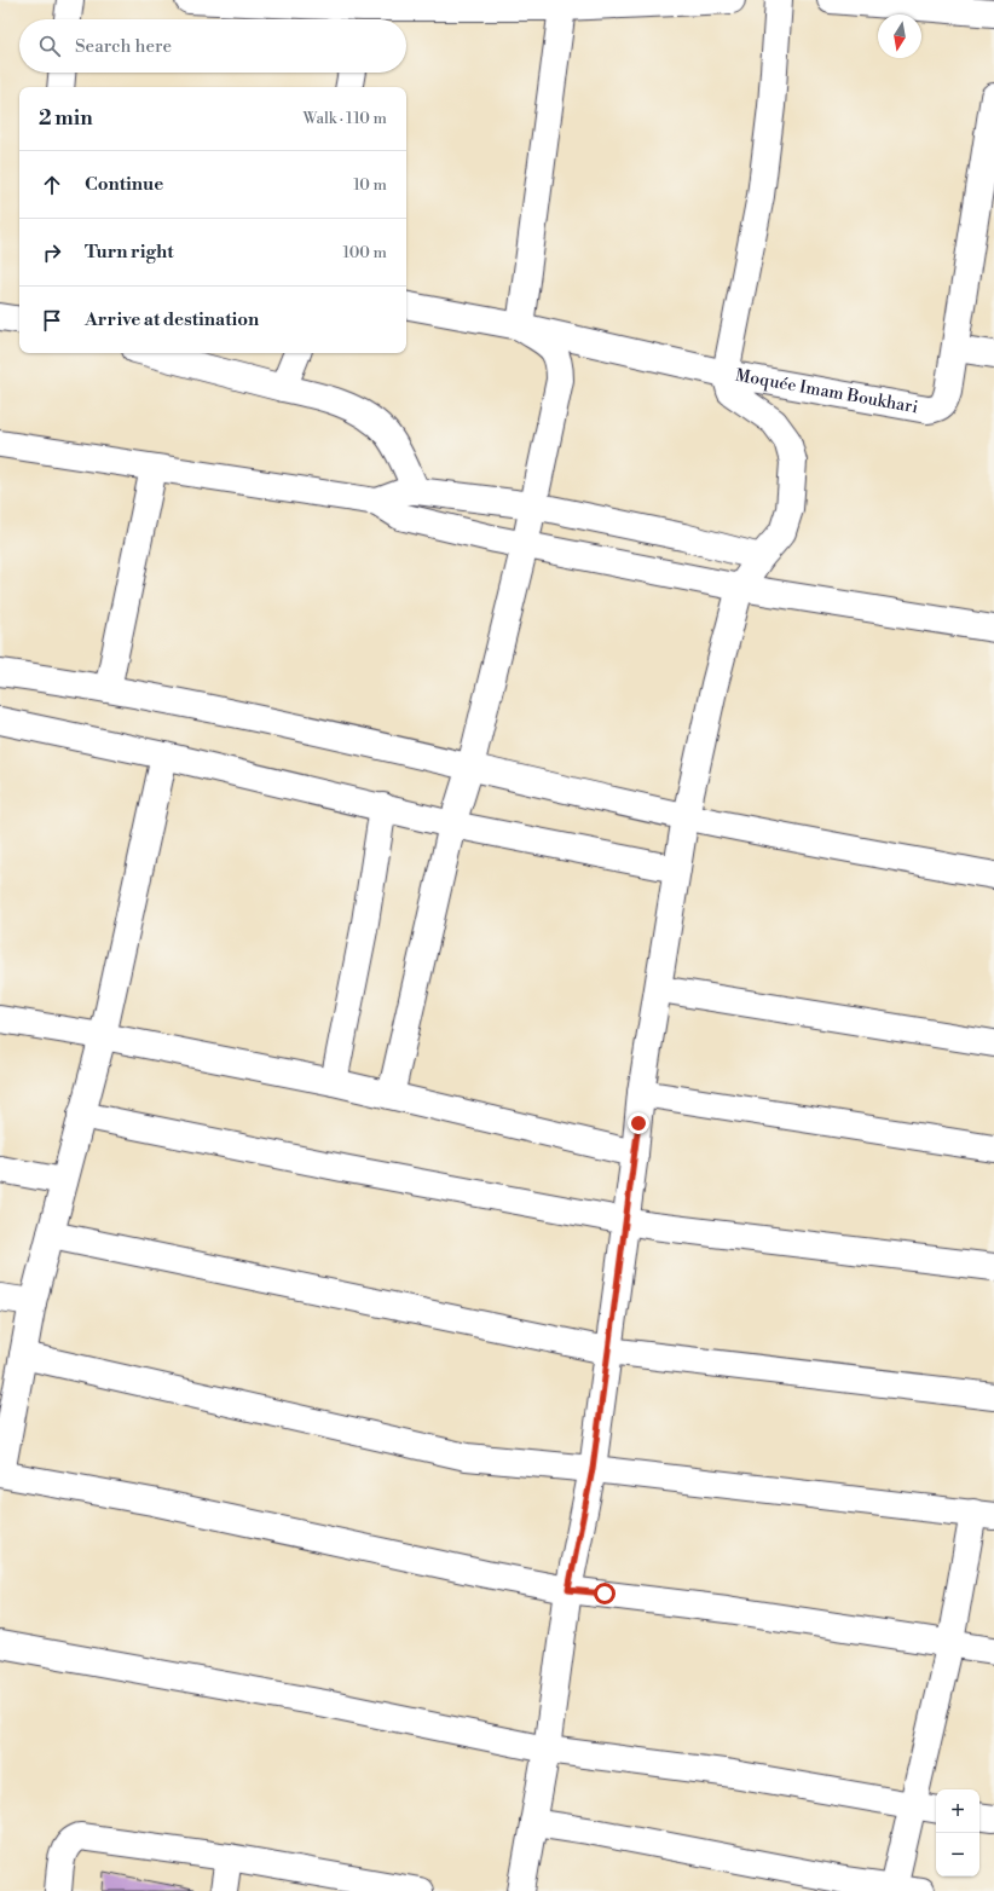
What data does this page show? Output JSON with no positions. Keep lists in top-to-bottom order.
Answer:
{
  "streets": {
    "street": ["Moquée Imam Boukhari"]
  },
  "north": "bottom",
  "page": {
    "search": "Search here",
    "heading": ["2 min", "Walk · 110 m"],
    "list": [
      ["Continue", "10 m"],
      ["Turn right", "100 m"],
      "Arrive at destination"
    ],
    "map_buttons": ["+", "−"]
  }
}
